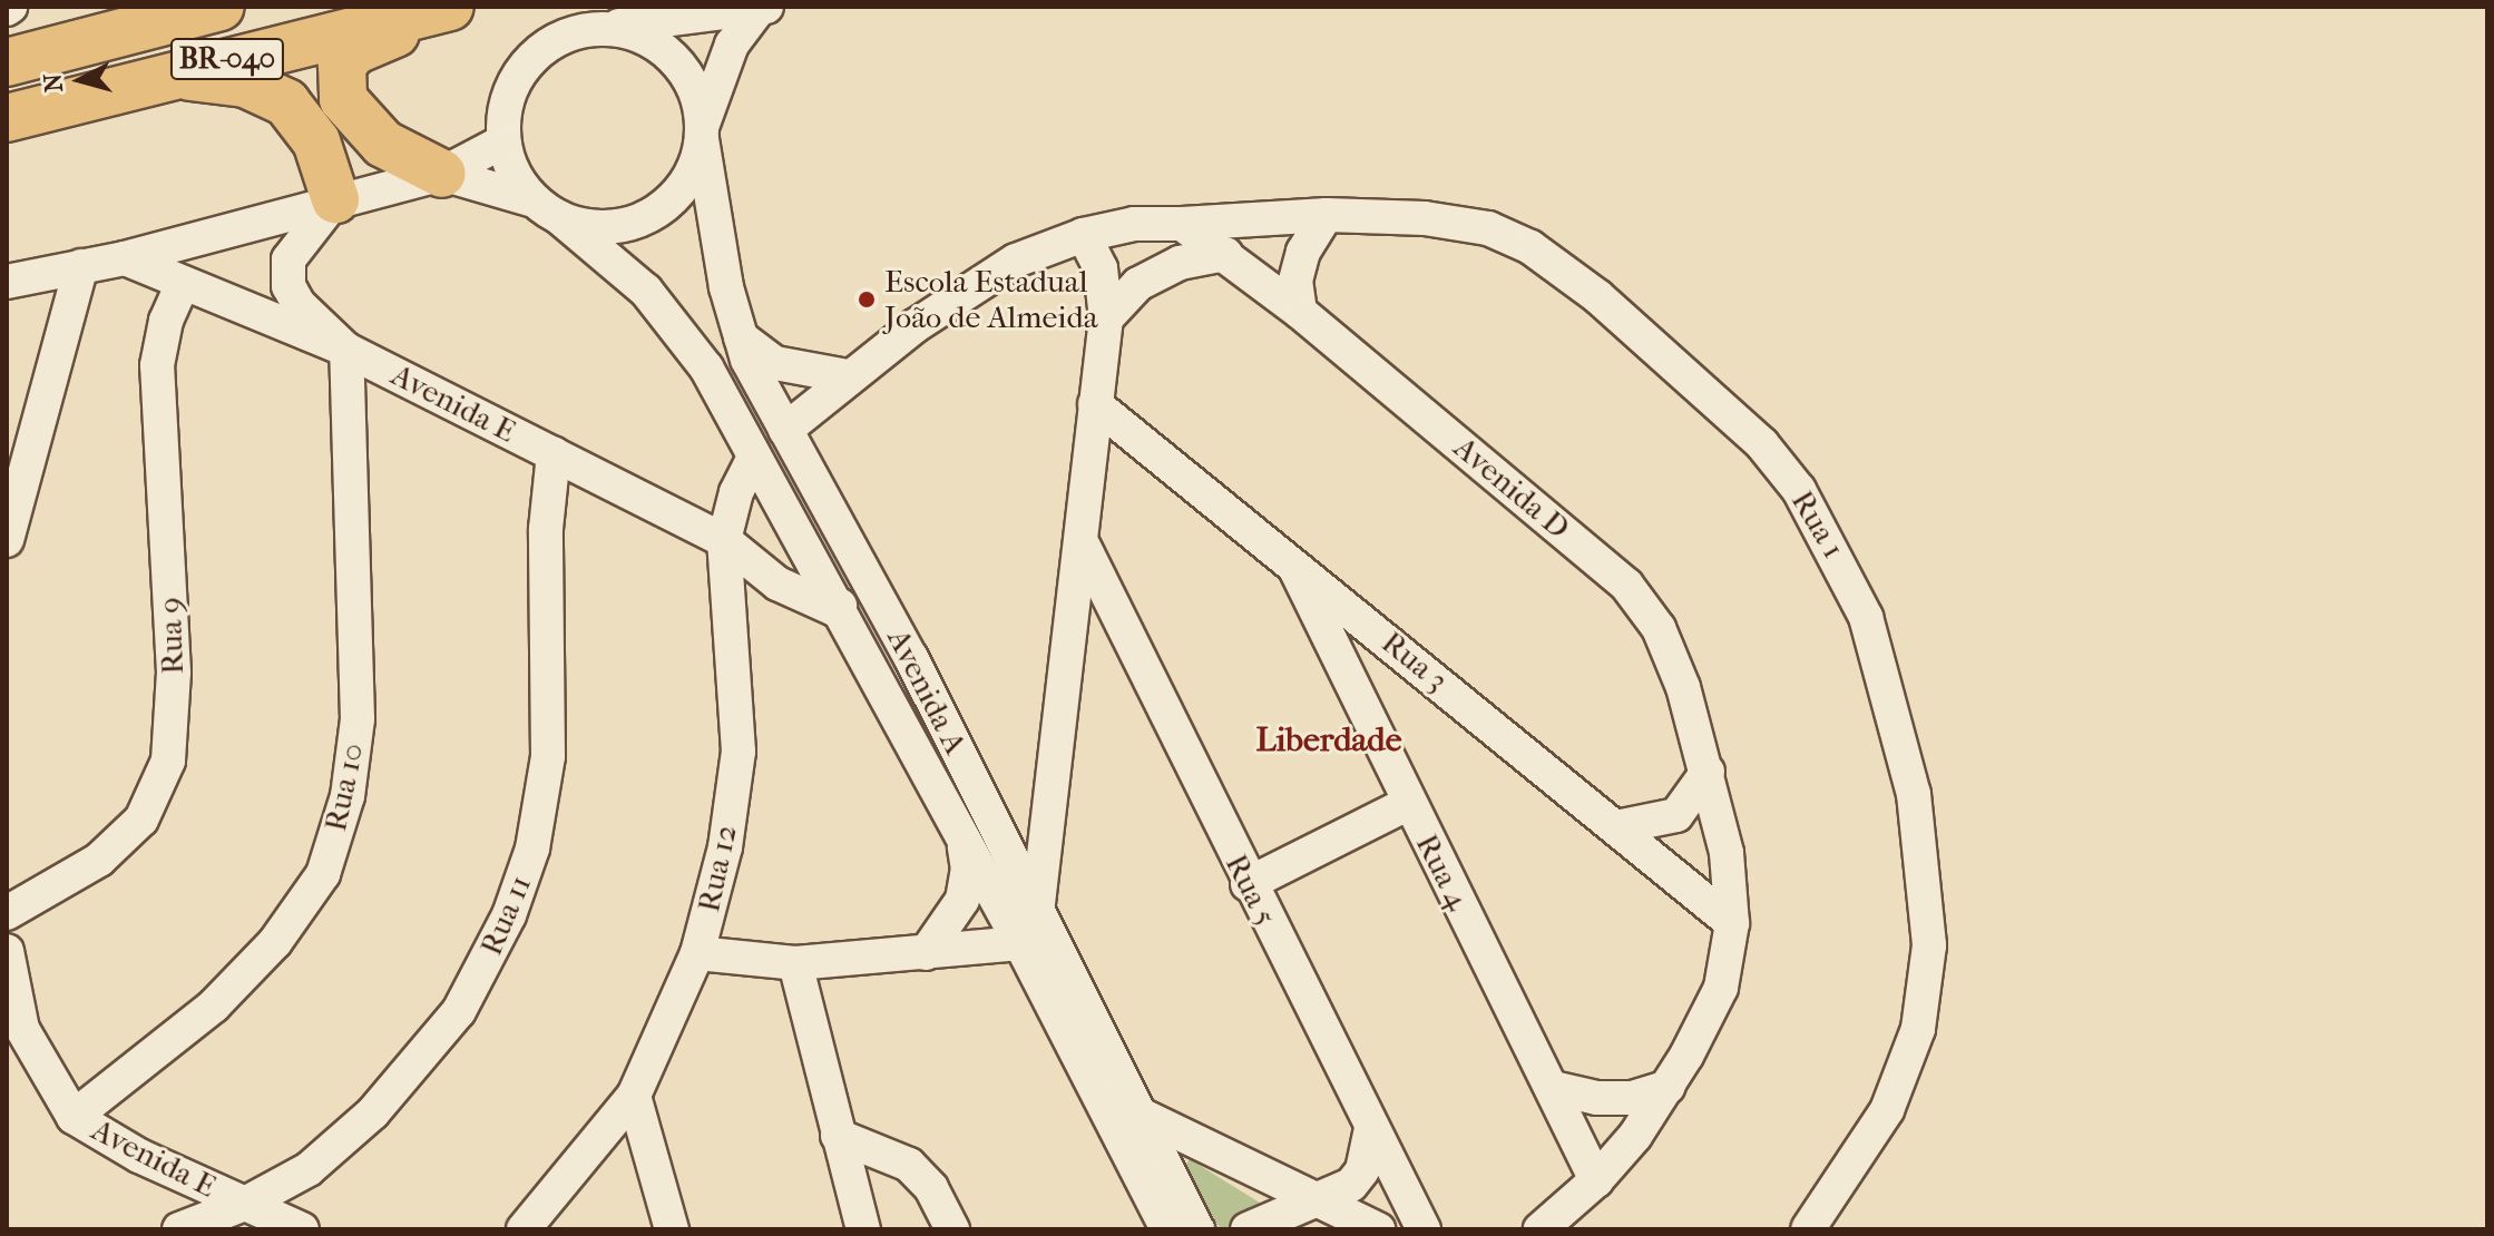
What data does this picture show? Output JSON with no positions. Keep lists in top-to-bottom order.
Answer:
{
  "streets": {
    "highway": ["BR-040"],
    "street": [
      "Avenida E",
      "Avenida D",
      "Rua 1",
      "Rua 9",
      "Rua 3",
      "Avenida A",
      "Rua 10",
      "Rua 12",
      "Rua 4",
      "Rua 5",
      "Rua 11"
    ]
  },
  "crossings": [
    ["Avenida E", "Rua 9"],
    ["Avenida E", "Avenida A"],
    ["Avenida E", "Rua 10"],
    ["Avenida E", "Rua 12"],
    ["Avenida E", "Rua 11"],
    ["Avenida D", "Rua 1"],
    ["Avenida D", "Rua 3"],
    ["Avenida D", "Rua 4"],
    ["Rua 3", "Rua 4"],
    ["Avenida A", "Rua 12"]
  ],
  "districts": ["Liberdade"],
  "places": ["Escola Estadual João de Almeida"],
  "north": "left"
}
